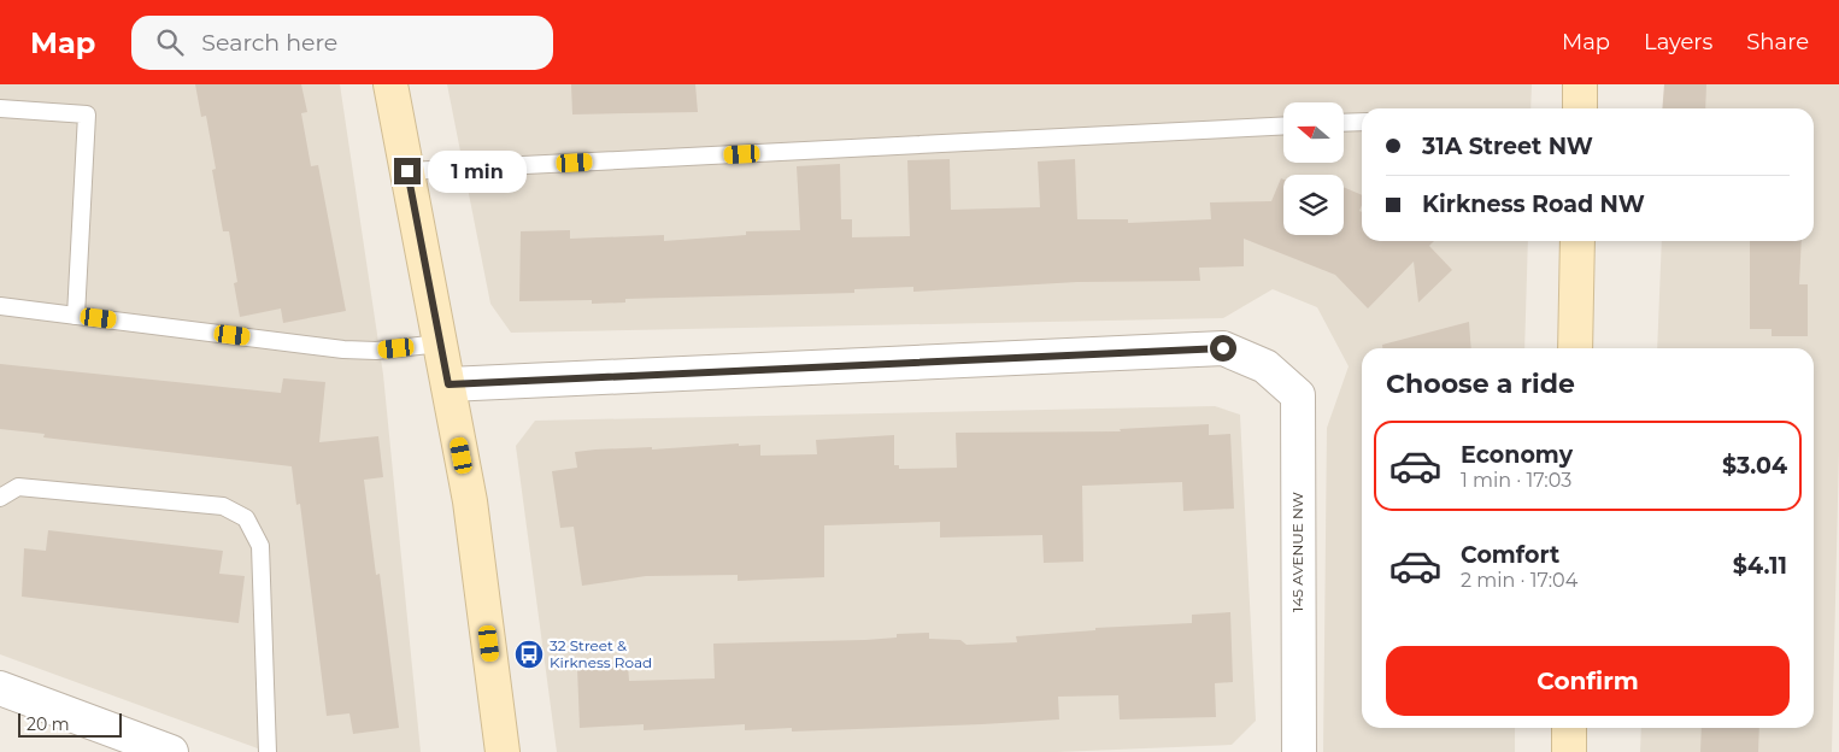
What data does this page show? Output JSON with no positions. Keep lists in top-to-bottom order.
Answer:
{
  "streets": {
    "street": ["145 AVENUE NW"]
  },
  "places": {
    "bus stop": ["32 Street & Kirkness Road"]
  },
  "scale_bar": "20 m",
  "north": "left",
  "page": {
    "header": "Map",
    "search": "Search here",
    "nav": ["Map", "Layers", "Share"],
    "banner": ["31A Street NW", "Kirkness Road NW"],
    "bubble": "1 min",
    "heading": "Choose a ride",
    "list": [
      {
        "name": "Economy",
        "note": "1 min · 17:03",
        "value": "$3.04"
      },
      {
        "name": "Comfort",
        "note": "2 min · 17:04",
        "value": "$4.11"
      }
    ],
    "buttons": "Confirm",
    "scale": "20 m"
  }
}
